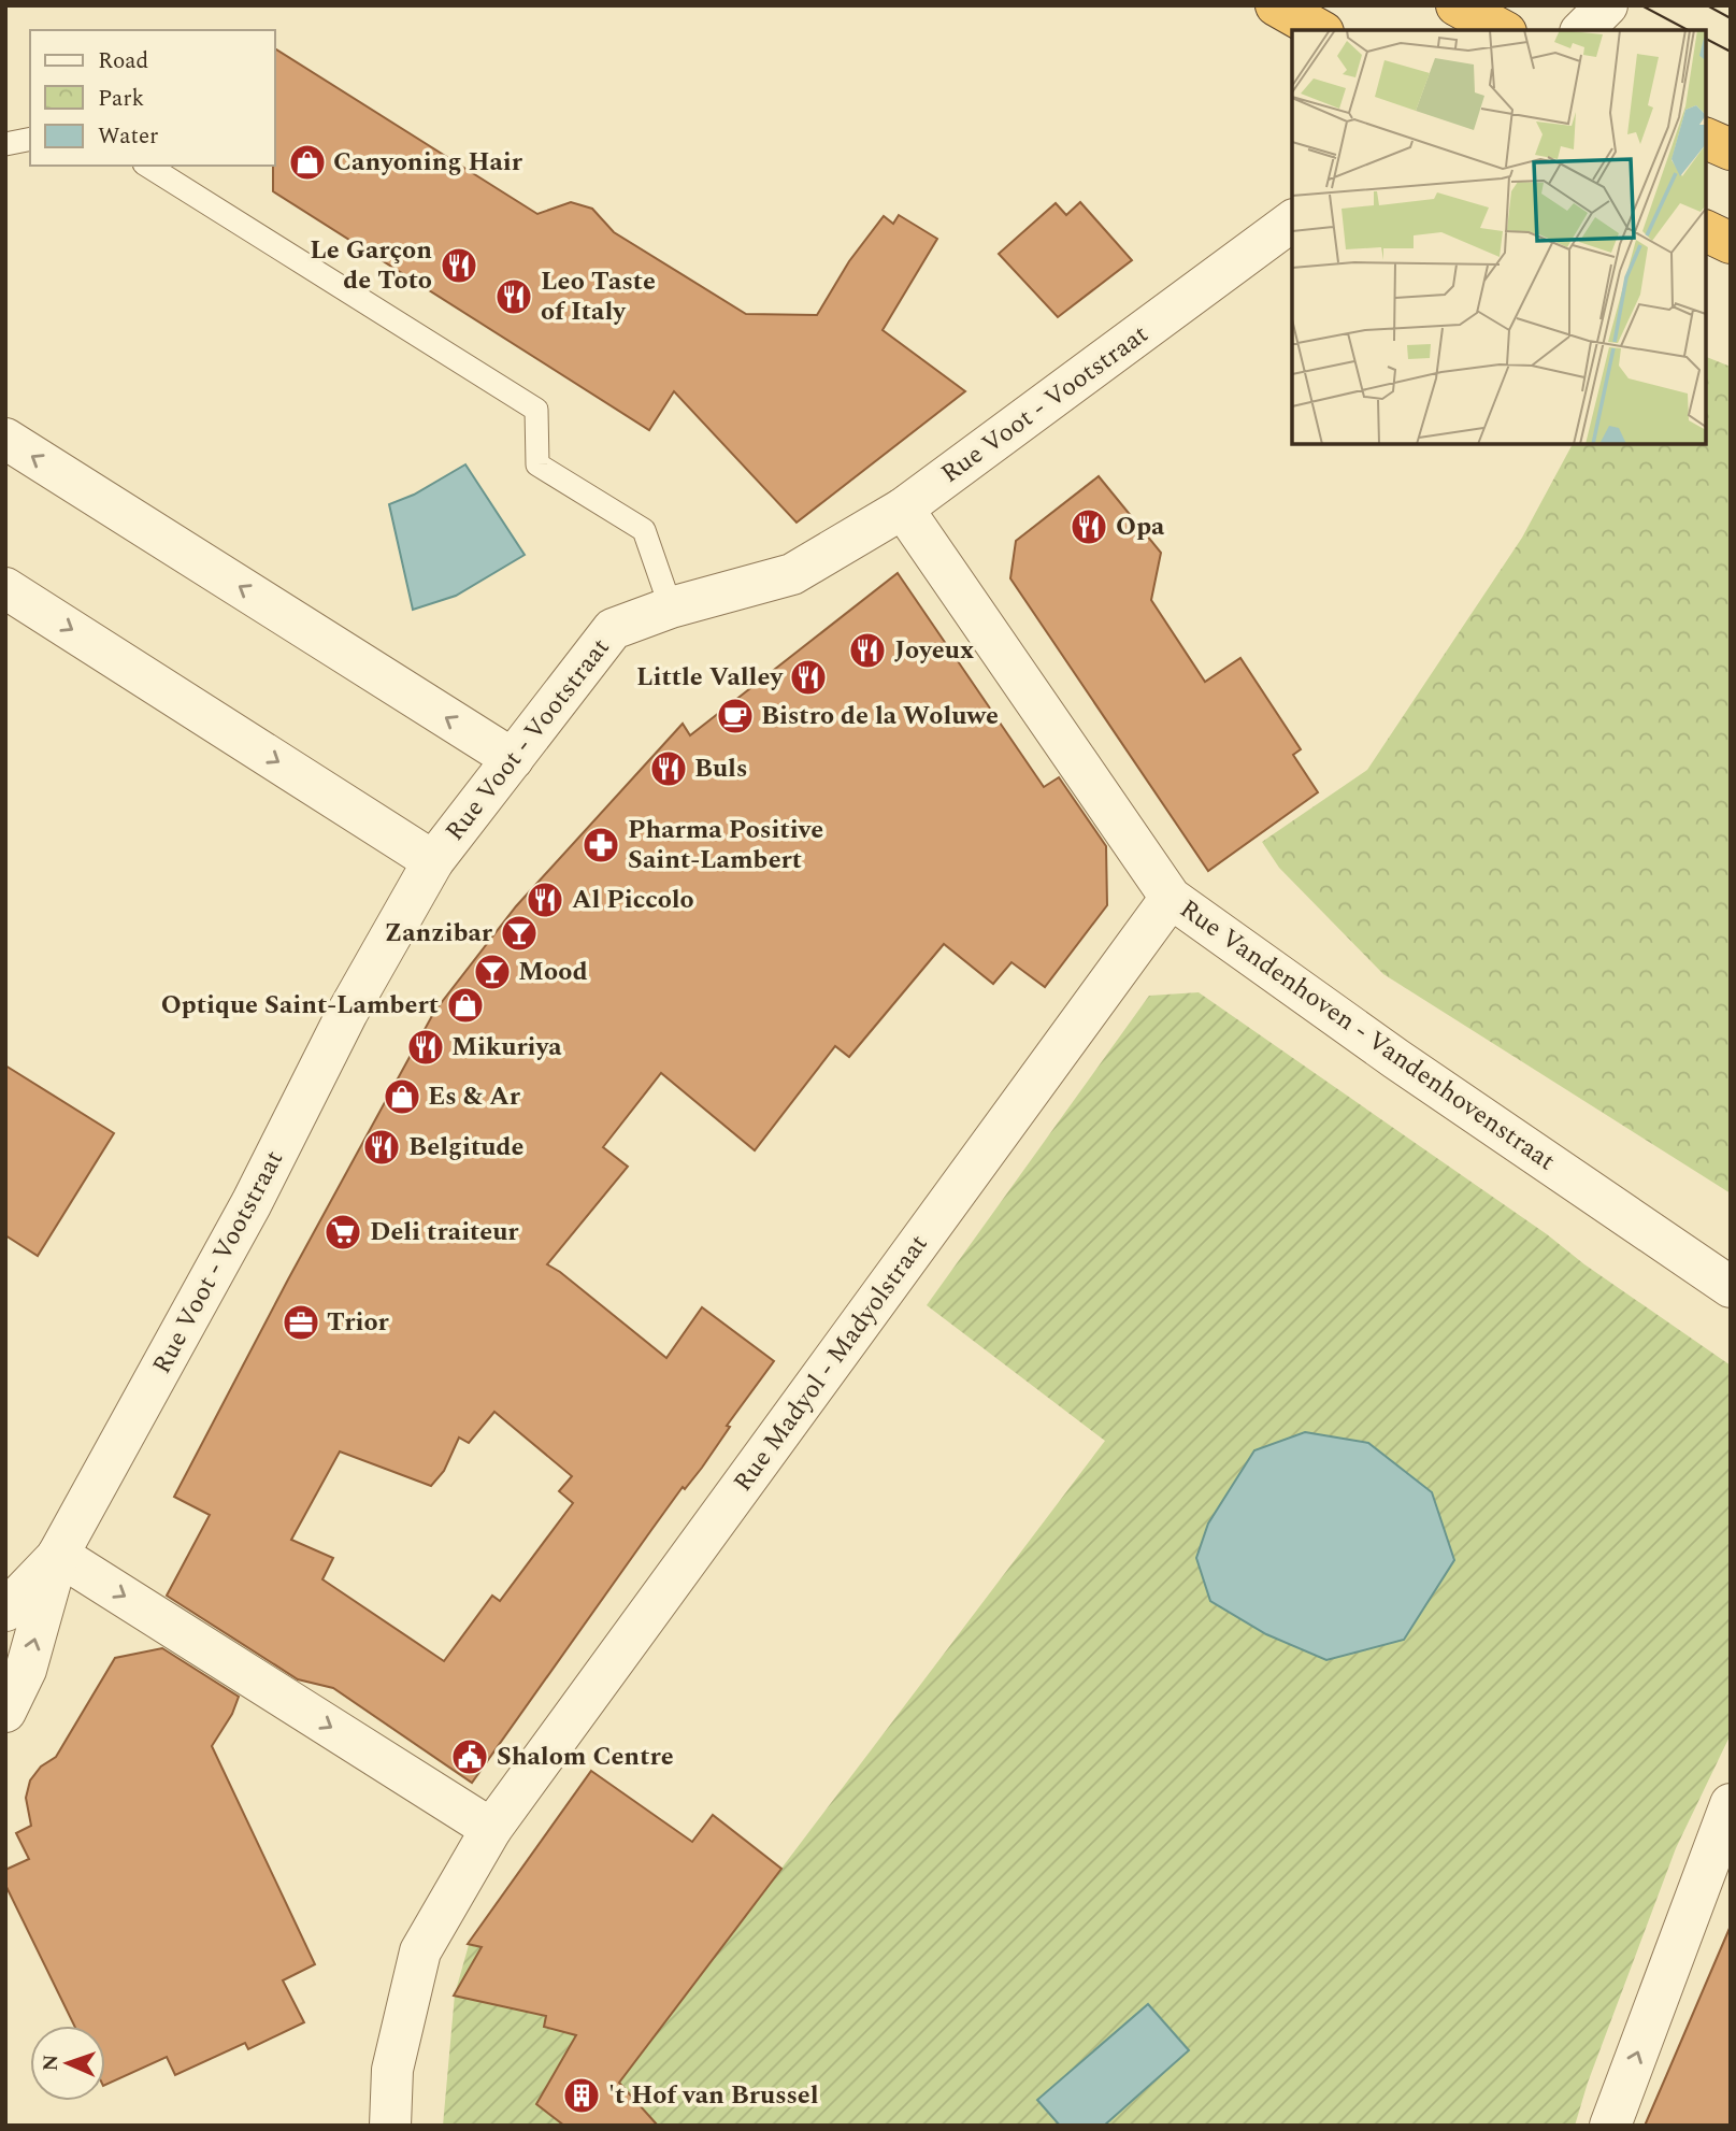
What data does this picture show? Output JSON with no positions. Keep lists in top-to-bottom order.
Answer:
{
  "streets": {
    "street": ["Rue Voot - Vootstraat", "Rue Vandenhoven - Vandenhovenstraat", "Rue Madyol - Madyolstraat"]
  },
  "crossings": [
    ["Rue Voot - Vootstraat", "Rue Vandenhoven - Vandenhovenstraat"],
    ["Rue Vandenhoven - Vandenhovenstraat", "Rue Madyol - Madyolstraat"]
  ],
  "places": {
    "shop": ["Canyoning Hair", "Optique Saint-Lambert", "Es & Ar"],
    "restaurant": [
      "Le Garçon de Toto",
      "Leo Taste of Italy",
      "Opa",
      "Joyeux",
      "Little Valley",
      "Buls",
      "Al Piccolo",
      "Mikuriya",
      "Belgitude"
    ],
    "cafe": ["Bistro de la Woluwe"],
    "pharmacy": ["Pharma Positive Saint-Lambert"],
    "bar": ["Zanzibar", "Mood"],
    "supermarket": ["Deli traiteur"],
    "office": ["Trior"],
    "public building": ["Shalom Centre"],
    "building": ["'t Hof van Brussel"]
  },
  "legend": ["Road", "Park", "Water"],
  "north": "left"
}
